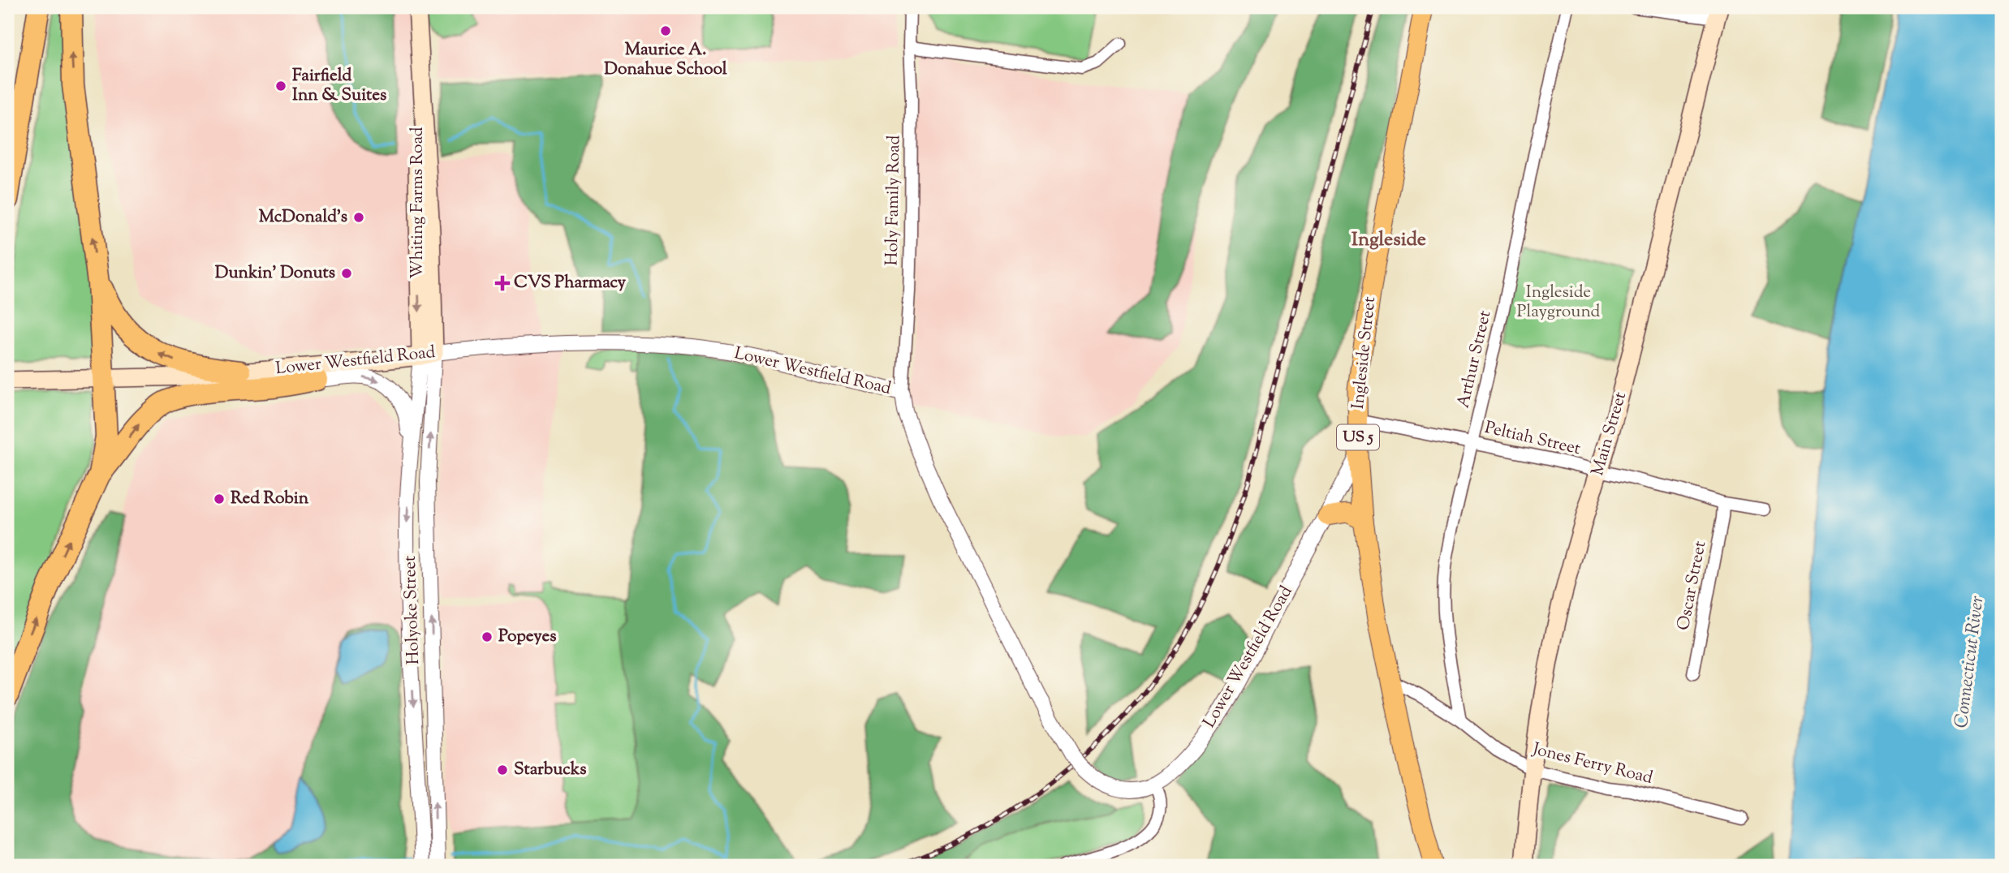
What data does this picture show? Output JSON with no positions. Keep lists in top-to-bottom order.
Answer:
{
  "streets": {
    "main road": [
      "Whiting Farms Road",
      "Ingleside Street",
      "Lower Westfield Road",
      "Main Street",
      "US 5"
    ],
    "street": [
      "Holy Family Road",
      "Arthur Street",
      "Peltiah Street",
      "Oscar Street",
      "Holyoke Street",
      "Jones Ferry Road"
    ]
  },
  "crossings": [
    ["Holy Family Road", "Lower Westfield Road"],
    ["Whiting Farms Road", "Lower Westfield Road"],
    ["Whiting Farms Road", "Holyoke Street"],
    ["Ingleside Street", "Lower Westfield Road"],
    ["Ingleside Street", "Peltiah Street"],
    ["Ingleside Street", "Jones Ferry Road"],
    ["Arthur Street", "Peltiah Street"],
    ["Arthur Street", "Jones Ferry Road"],
    ["Lower Westfield Road", "Holyoke Street"],
    ["Main Street", "Peltiah Street"],
    ["Main Street", "Jones Ferry Road"],
    ["Peltiah Street", "Oscar Street"]
  ],
  "districts": ["Ingleside"],
  "water": ["Connecticut River"],
  "parks": ["Ingleside Playground"],
  "places": {
    "other": [
      "Maurice A. Donahue School",
      "Fairfield Inn & Suites",
      "McDonald's",
      "Dunkin' Donuts",
      "Red Robin",
      "Popeyes",
      "Starbucks"
    ],
    "health": ["CVS Pharmacy"]
  }
}
